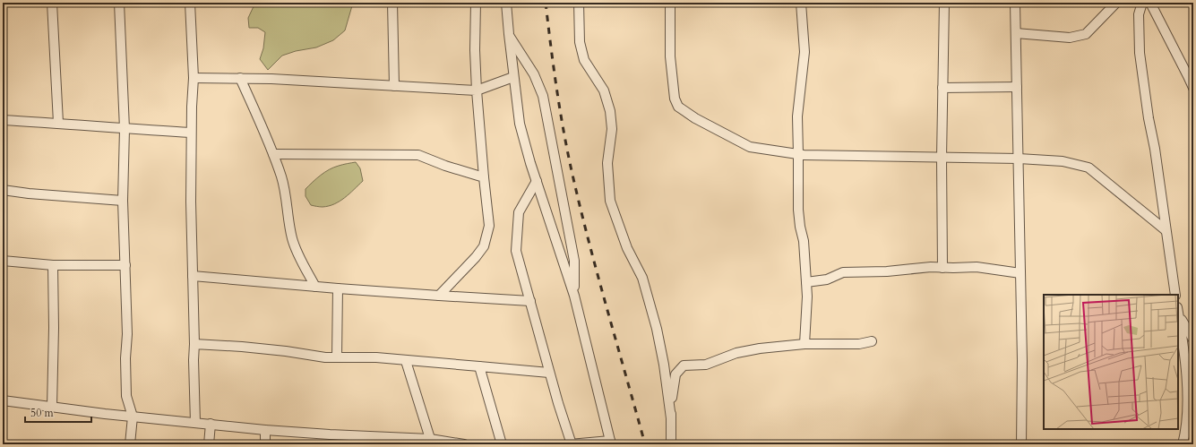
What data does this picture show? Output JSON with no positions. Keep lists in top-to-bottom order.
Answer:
{
  "scale_bar": "50 m"
}
